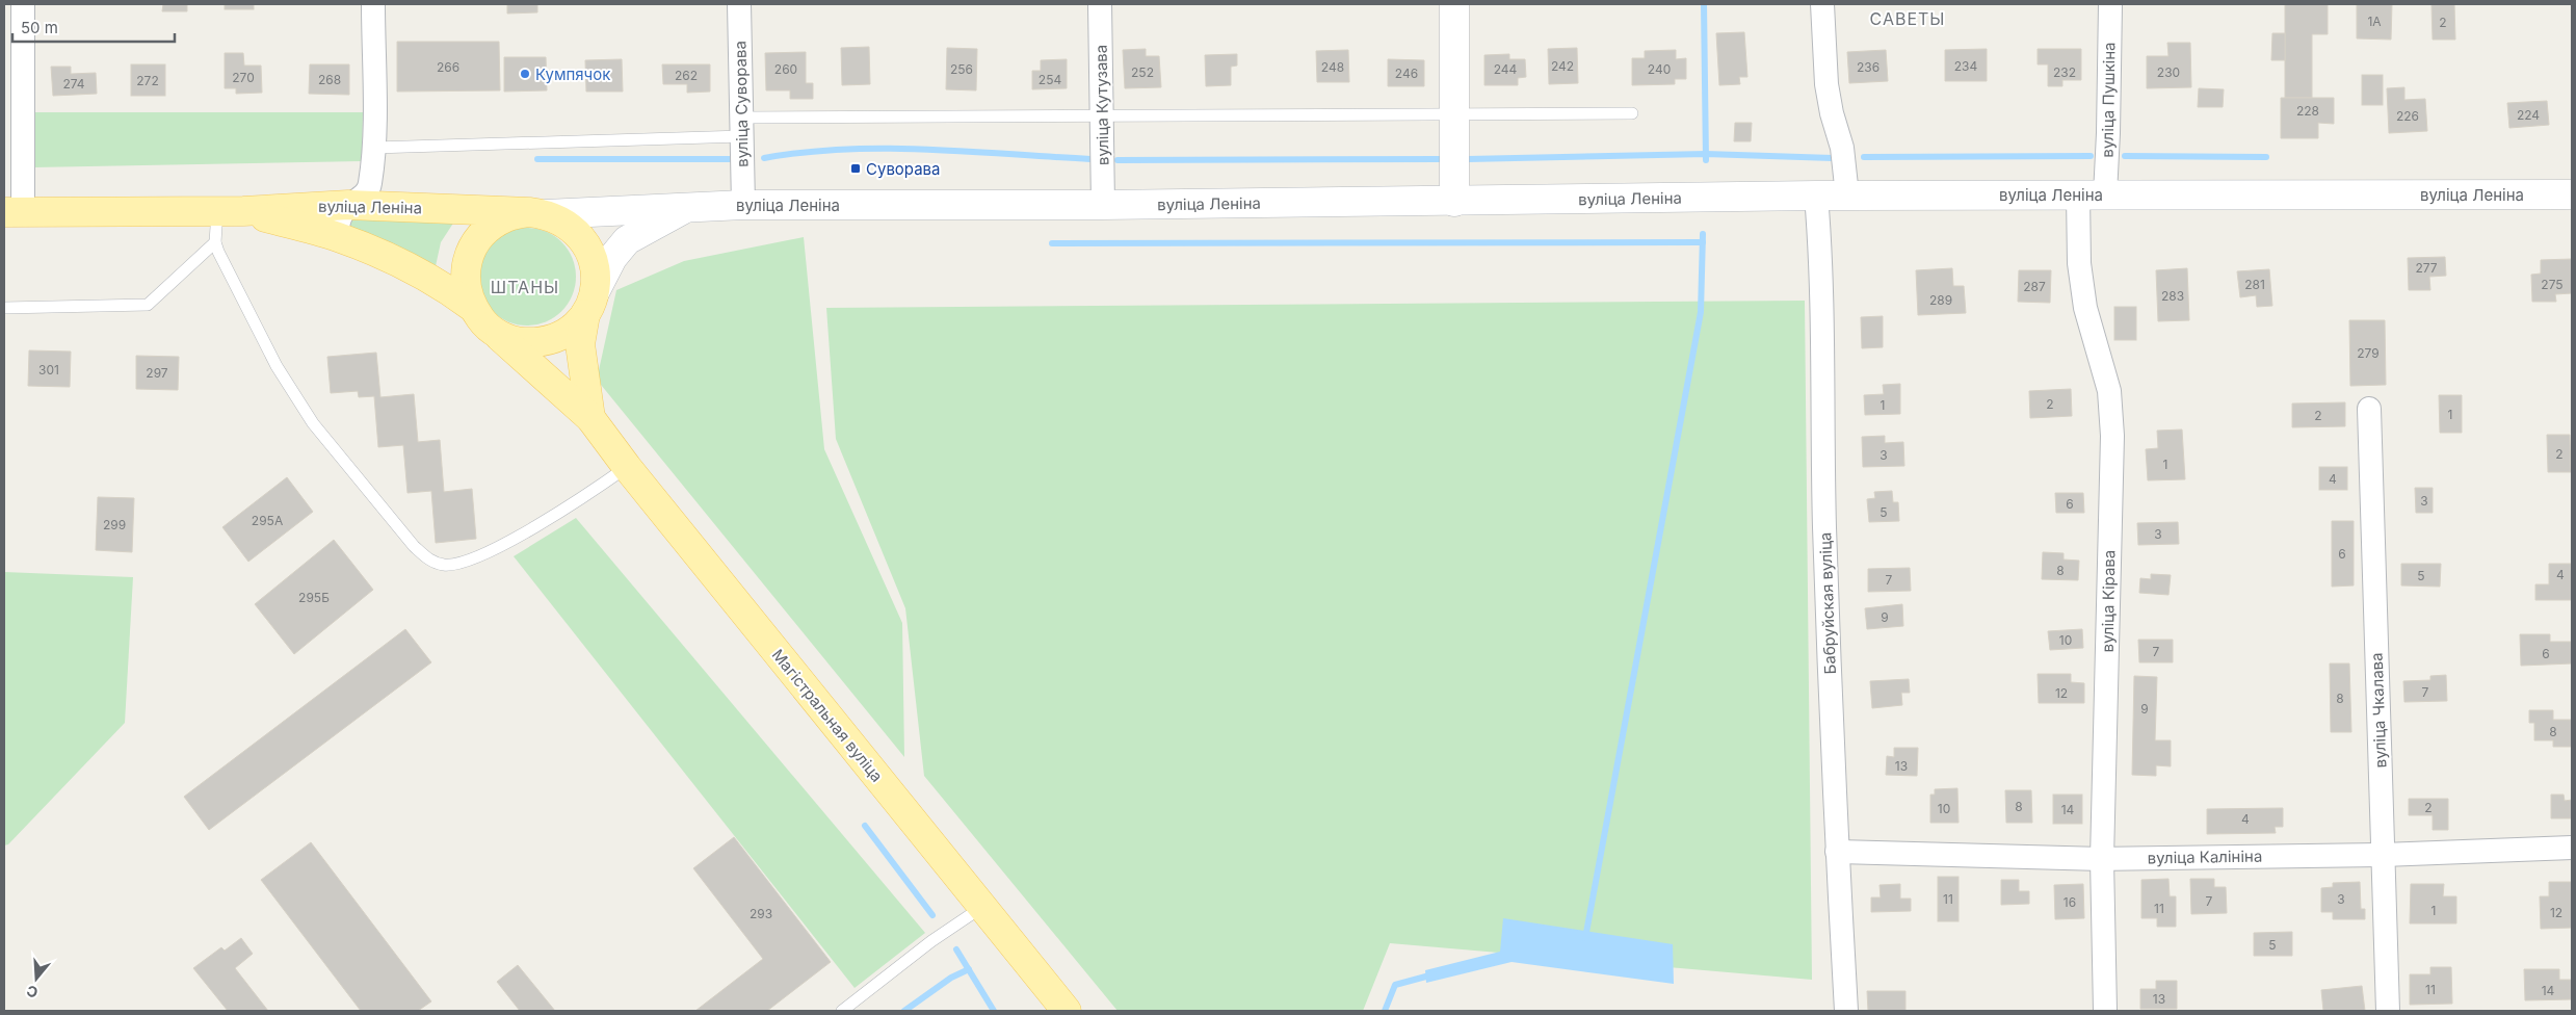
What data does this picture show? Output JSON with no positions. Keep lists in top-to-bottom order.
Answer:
{
  "streets": {
    "main road": ["вуліца Леніна", "Магістральная вуліца"],
    "street": [
      "вуліца Пушкіна",
      "вуліца Суворава",
      "вуліца Кутузава",
      "вуліца Кірава",
      "Бабруйская вуліца",
      "вуліца Чкалава",
      "вуліца Калініна"
    ]
  },
  "crossings": [
    ["вуліца Пушкіна", "вуліца Леніна"],
    ["вуліца Пушкіна", "вуліца Кірава"],
    ["вуліца Суворава", "вуліца Леніна"],
    ["вуліца Кутузава", "вуліца Леніна"],
    ["вуліца Леніна", "вуліца Кірава"],
    ["вуліца Леніна", "Бабруйская вуліца"],
    ["вуліца Леніна", "Магістральная вуліца"],
    ["вуліца Кірава", "вуліца Калініна"],
    ["Бабруйская вуліца", "вуліца Калініна"],
    ["вуліца Чкалава", "вуліца Калініна"]
  ],
  "districts": ["САВЕТЫ", "ШТАНЫ"],
  "places": {
    "other": ["Кумпячок"],
    "transit": ["Суворава"]
  },
  "house_numbers": [
    "1А",
    "2",
    "242",
    "234",
    "266",
    "248",
    "236",
    "260",
    "256",
    "244",
    "240",
    "252",
    "232",
    "230",
    "246",
    "262",
    "270",
    "268",
    "254",
    "272",
    "274",
    "228",
    "224",
    "226",
    "277",
    "281",
    "275",
    "287",
    "283",
    "289",
    "279",
    "301",
    "297",
    "2",
    "1",
    "1",
    "2",
    "2",
    "3",
    "1",
    "4",
    "3",
    "6",
    "5",
    "295А",
    "299",
    "3",
    "6",
    "8",
    "4",
    "5",
    "7",
    "295Б",
    "9",
    "10",
    "7",
    "6",
    "7",
    "12",
    "8",
    "9",
    "8",
    "13",
    "8",
    "2",
    "10",
    "14",
    "4",
    "11",
    "3",
    "7",
    "16",
    "11",
    "1",
    "12",
    "293",
    "5",
    "11",
    "14",
    "13"
  ],
  "scale_bar": "50 m",
  "north": "bottom"
}
